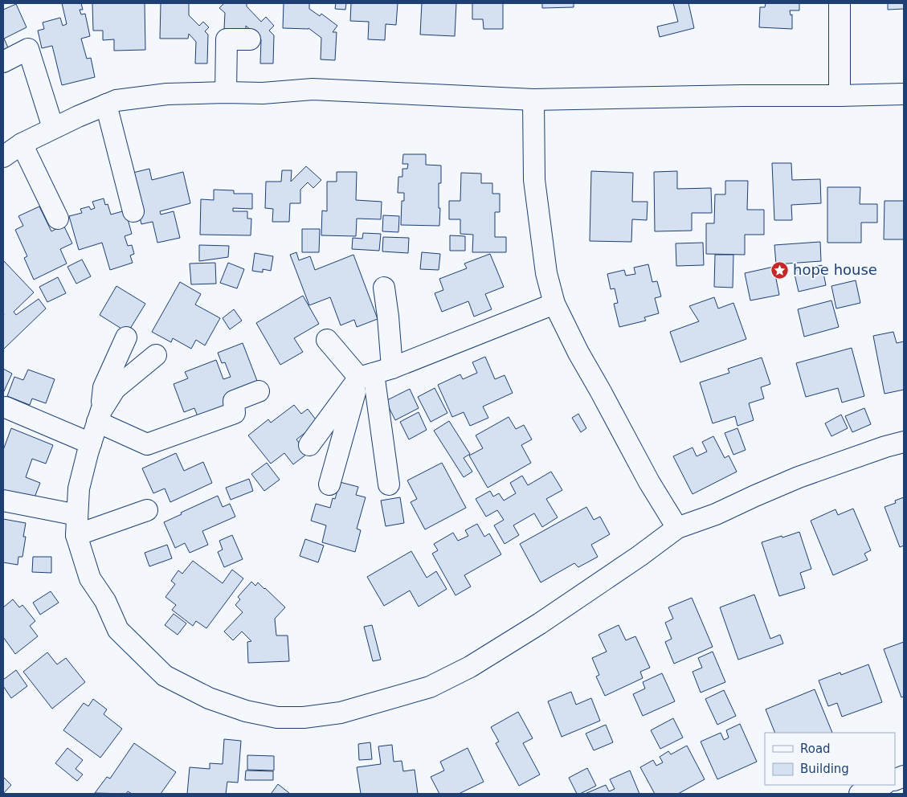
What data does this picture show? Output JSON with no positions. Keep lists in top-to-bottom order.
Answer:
{
  "places": {
    "place": ["hope house"]
  },
  "legend": ["Road", "Building"]
}
